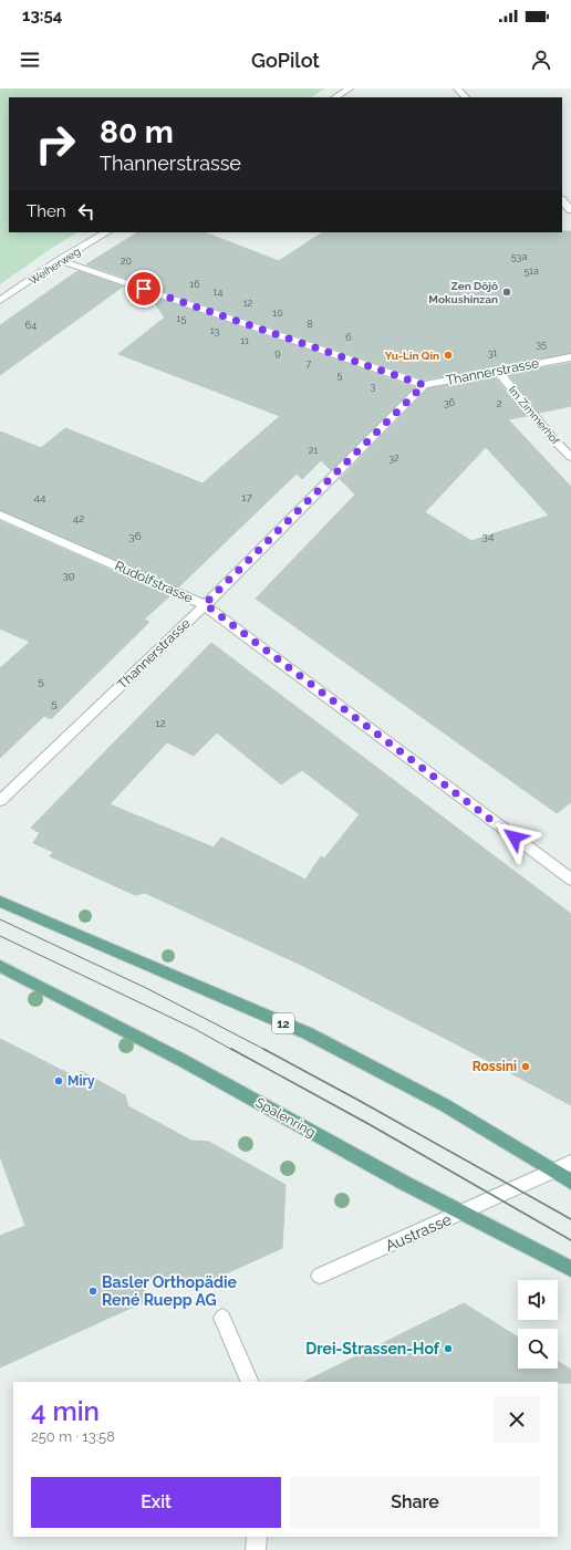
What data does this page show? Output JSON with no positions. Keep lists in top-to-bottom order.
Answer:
{
  "streets": {
    "main road": ["12", "Spalenring"],
    "street": [
      "Weiherweg",
      "Thannerstrasse",
      "Im Zimmerhof",
      "Rudolfstrasse",
      "Austrasse"
    ]
  },
  "crossings": [
    ["Thannerstrasse", "Im Zimmerhof"],
    ["Thannerstrasse", "Rudolfstrasse"],
    ["12", "Austrasse"],
    ["Spalenring", "Austrasse"]
  ],
  "places": [
    "Zen Dôjô Mokushinzan",
    "Yu-Lin Qin",
    "Rossini",
    "Miry",
    "Basler Orthopädie René Ruepp AG",
    "Drei-Strassen-Hof"
  ],
  "house_numbers": [
    "53a",
    "20",
    "51a",
    "16",
    "14",
    "12",
    "10",
    "15",
    "8",
    "64",
    "13",
    "6",
    "11",
    "35",
    "9",
    "31",
    "7",
    "5",
    "3",
    "36",
    "2",
    "21",
    "32",
    "44",
    "17",
    "42",
    "36",
    "34",
    "39",
    "5",
    "5",
    "12"
  ],
  "page": {
    "status": "13:54",
    "header": "GoPilot",
    "turn": ["80 m", "Thannerstrasse"],
    "then": "Then",
    "heading": ["4 min", "250 m · 13:58"],
    "buttons": ["Exit", "Share"]
  }
}
